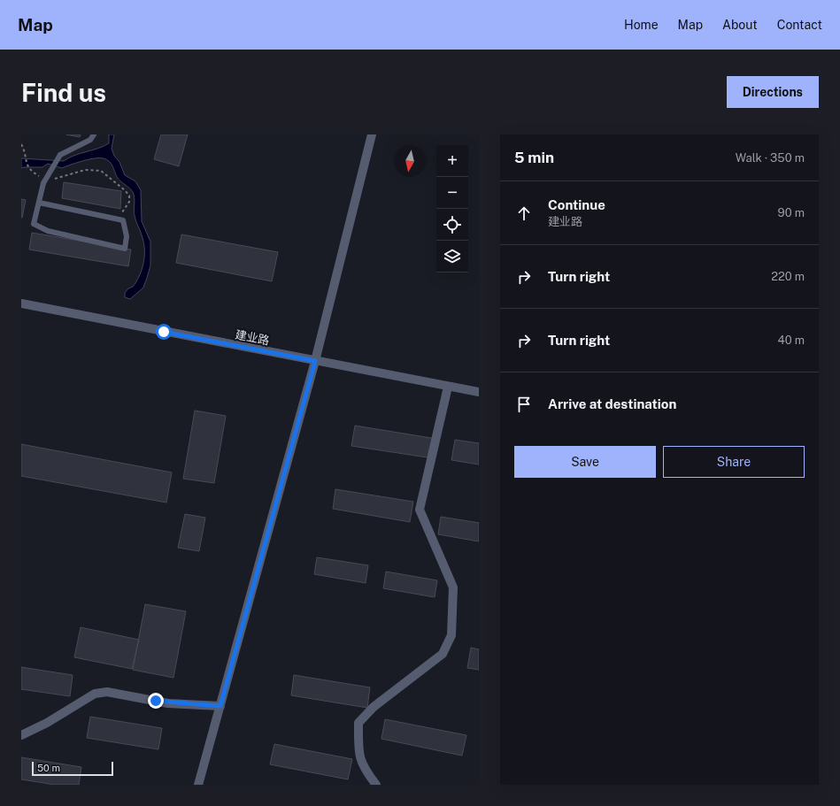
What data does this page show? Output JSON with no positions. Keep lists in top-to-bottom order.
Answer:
{
  "streets": {
    "street": ["建业路"]
  },
  "scale_bar": "50 m",
  "north": "bottom",
  "page": {
    "header": "Map",
    "nav": [
      "Home",
      "Map",
      "About",
      "Contact"
    ],
    "buttons": [
      "Directions",
      ["Save", "Share"]
    ],
    "title": "Find us",
    "heading": ["5 min", "Walk · 350 m"],
    "map_buttons": ["+", "−"],
    "list": [
      ["Continue", "建业路", "90 m"],
      ["Turn right", "220 m"],
      ["Turn right", "40 m"],
      "Arrive at destination"
    ],
    "scale": "50 m"
  }
}
